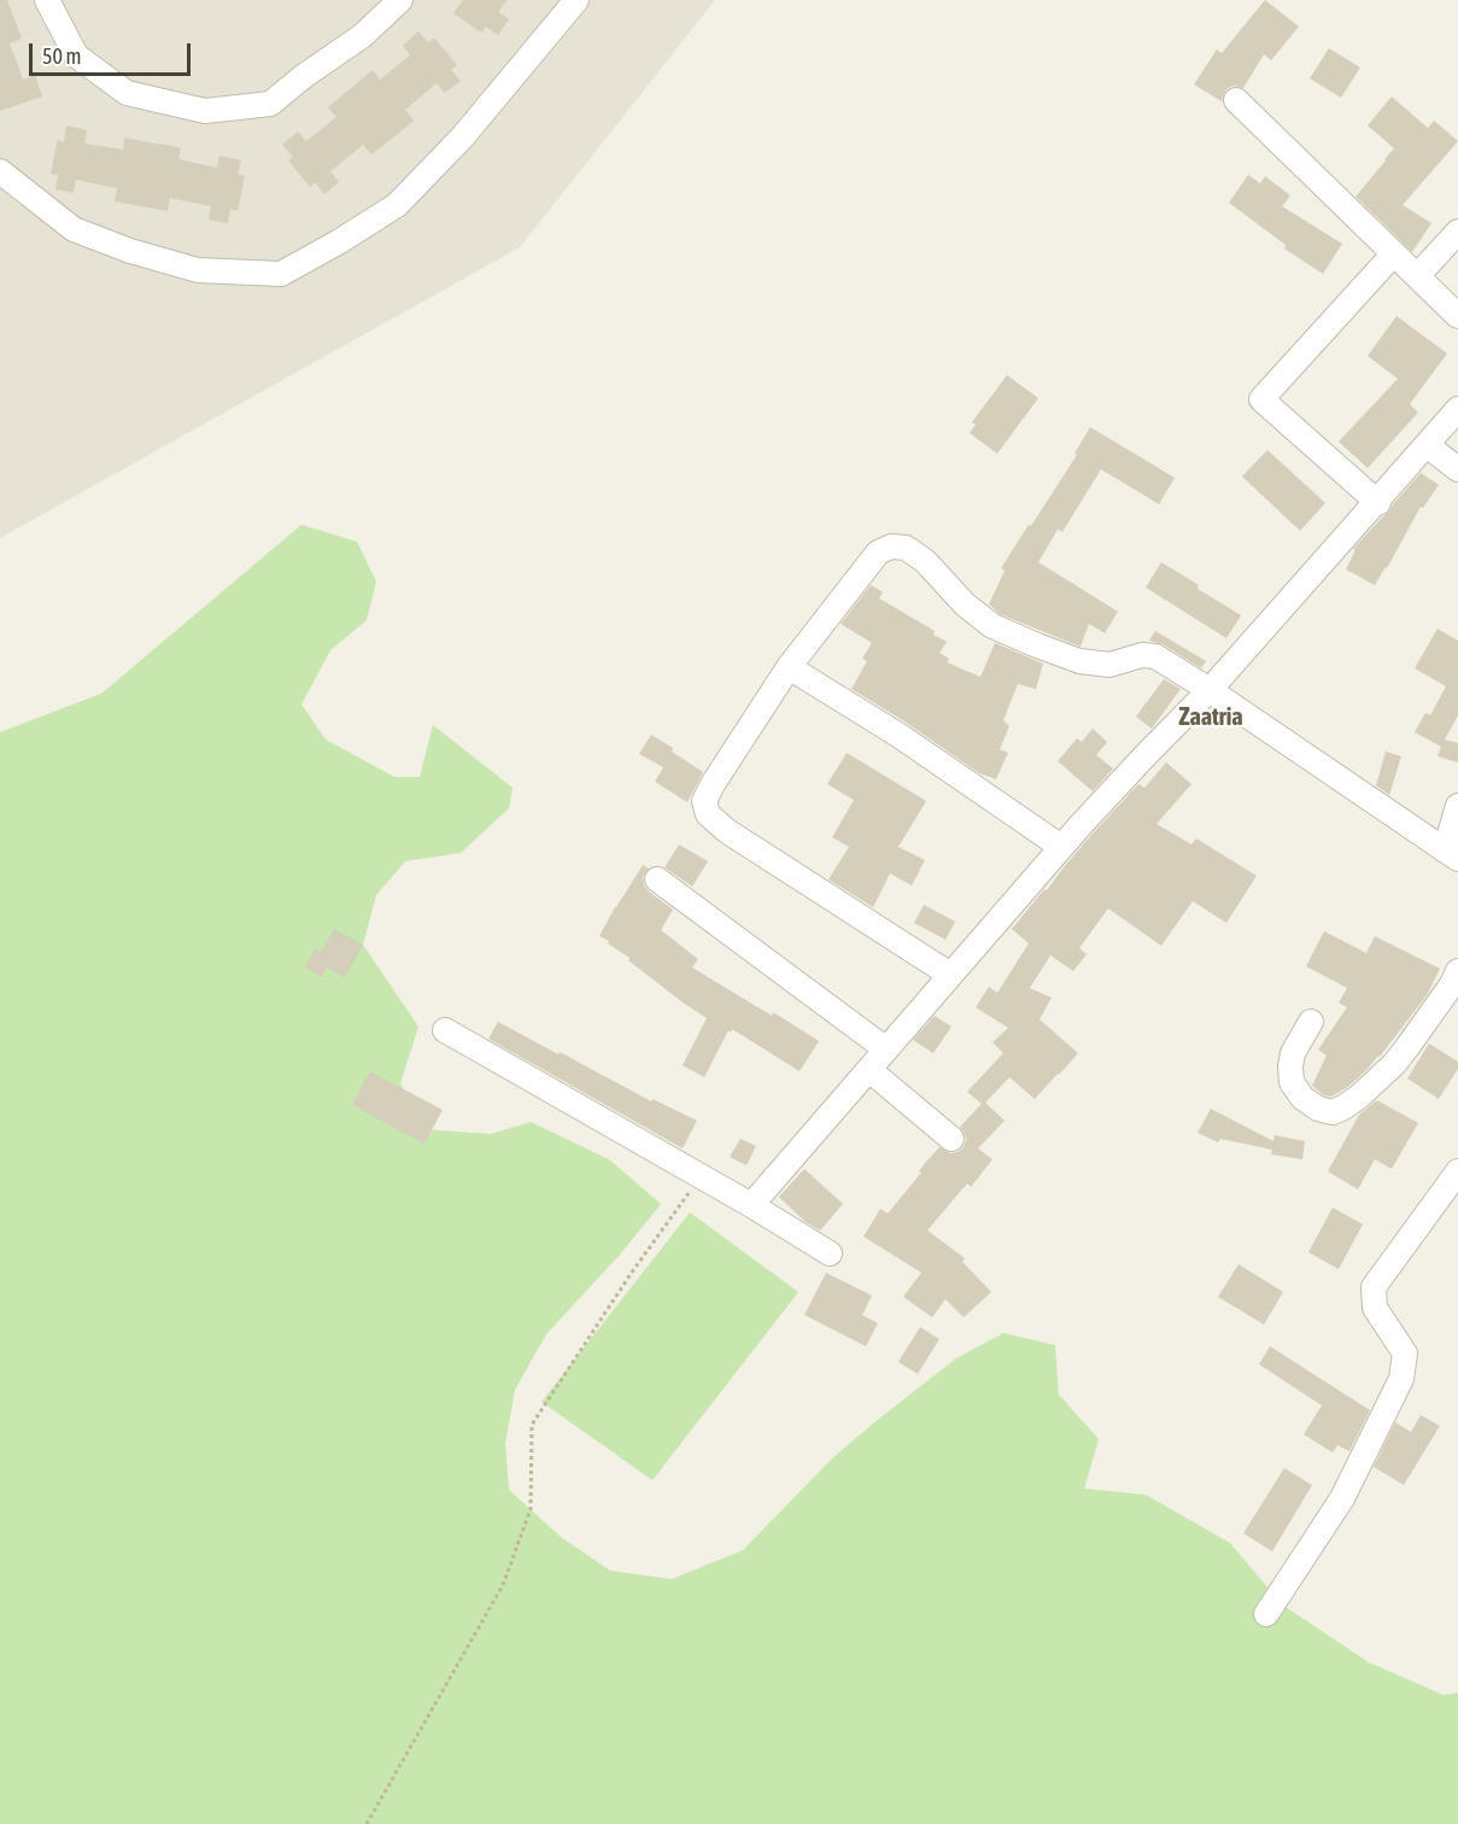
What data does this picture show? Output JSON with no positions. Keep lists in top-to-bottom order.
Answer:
{
  "districts": ["Zaatria"],
  "scale_bar": "50 m"
}
